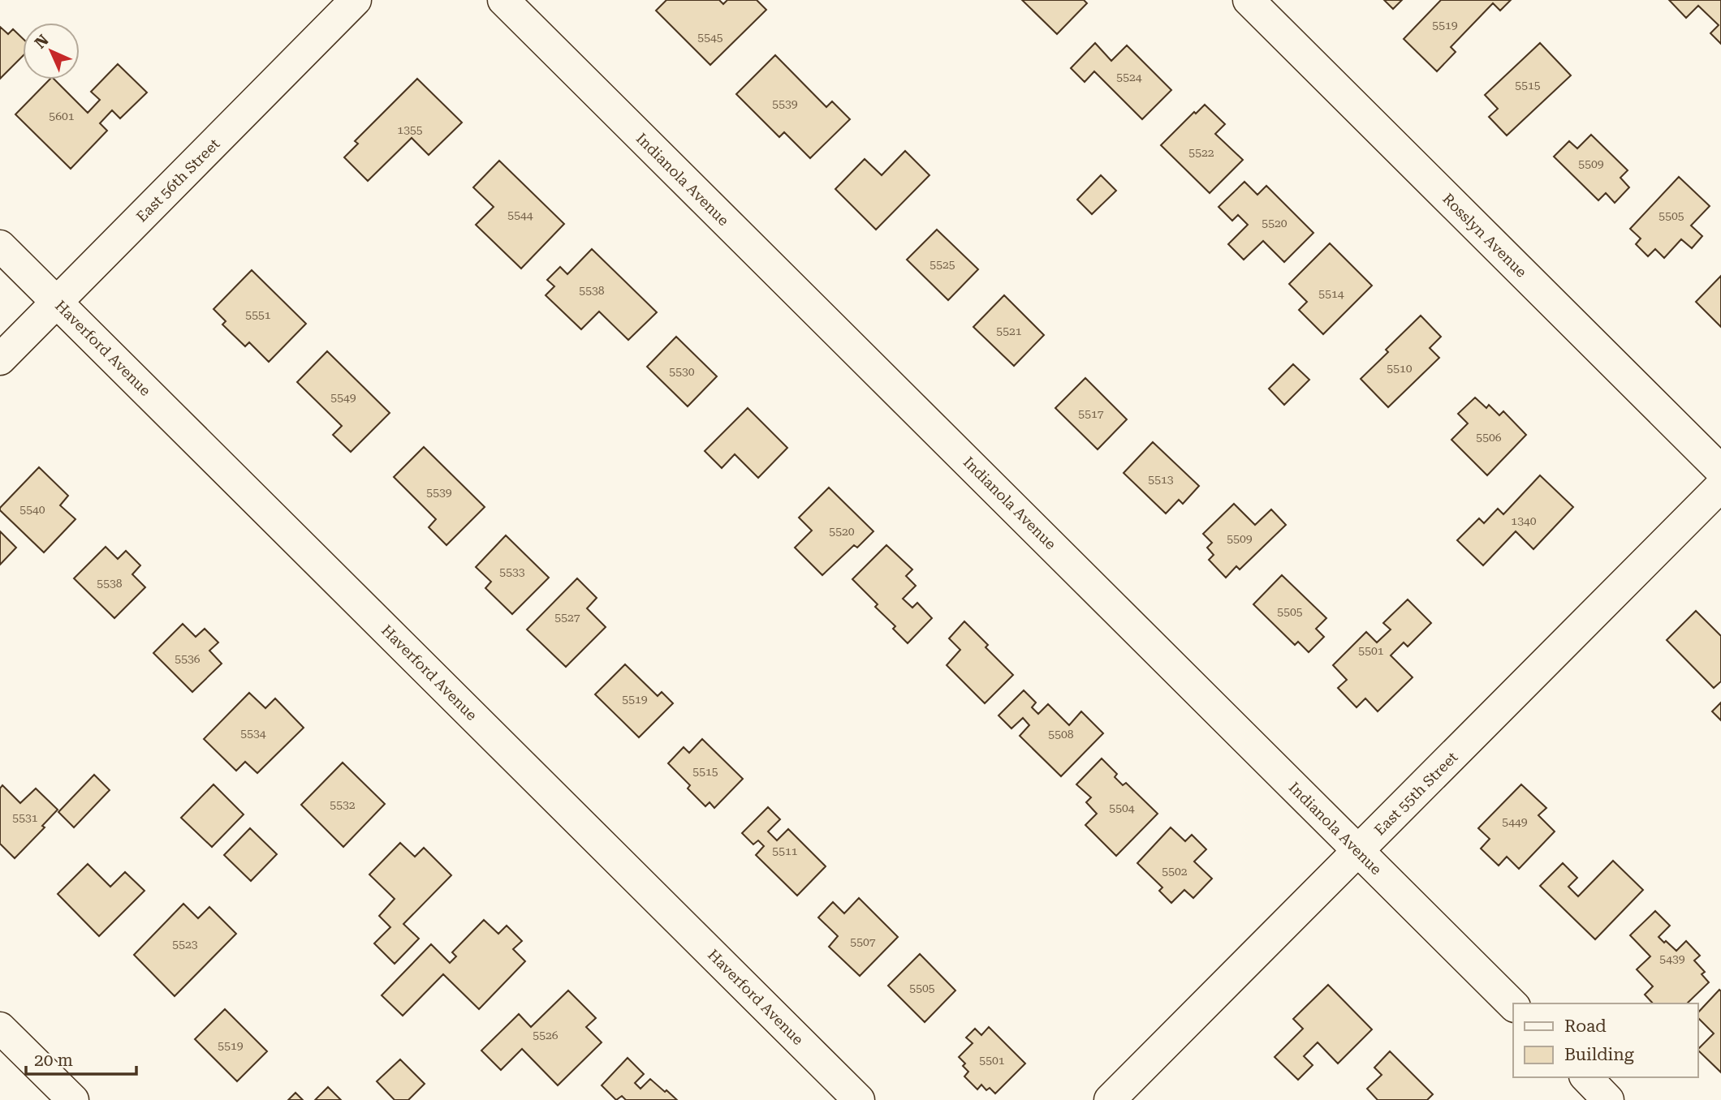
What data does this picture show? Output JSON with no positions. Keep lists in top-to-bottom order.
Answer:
{
  "streets": {
    "street": [
      "Indianola Avenue",
      "East 56th Street",
      "Rosslyn Avenue",
      "Haverford Avenue",
      "East 55th Street"
    ]
  },
  "crossings": [
    ["Indianola Avenue", "East 55th Street"],
    ["East 56th Street", "Haverford Avenue"]
  ],
  "house_numbers": [
    "5519",
    "5545",
    "5524",
    "5515",
    "5539",
    "5601",
    "1355",
    "5522",
    "5509",
    "5544",
    "5505",
    "5520",
    "5525",
    "5538",
    "5514",
    "5551",
    "5521",
    "5510",
    "5530",
    "5549",
    "5517",
    "5506",
    "5513",
    "5539",
    "5540",
    "1340",
    "5520",
    "5509",
    "5533",
    "5538",
    "5505",
    "5527",
    "5501",
    "5536",
    "5519",
    "5534",
    "5508",
    "5515",
    "5532",
    "5504",
    "5531",
    "5449",
    "5511",
    "5502",
    "5507",
    "5523",
    "5439",
    "5505",
    "5526",
    "5519",
    "5501"
  ],
  "legend": ["Road", "Building"],
  "scale_bar": "20 m",
  "north": "top left"
}
